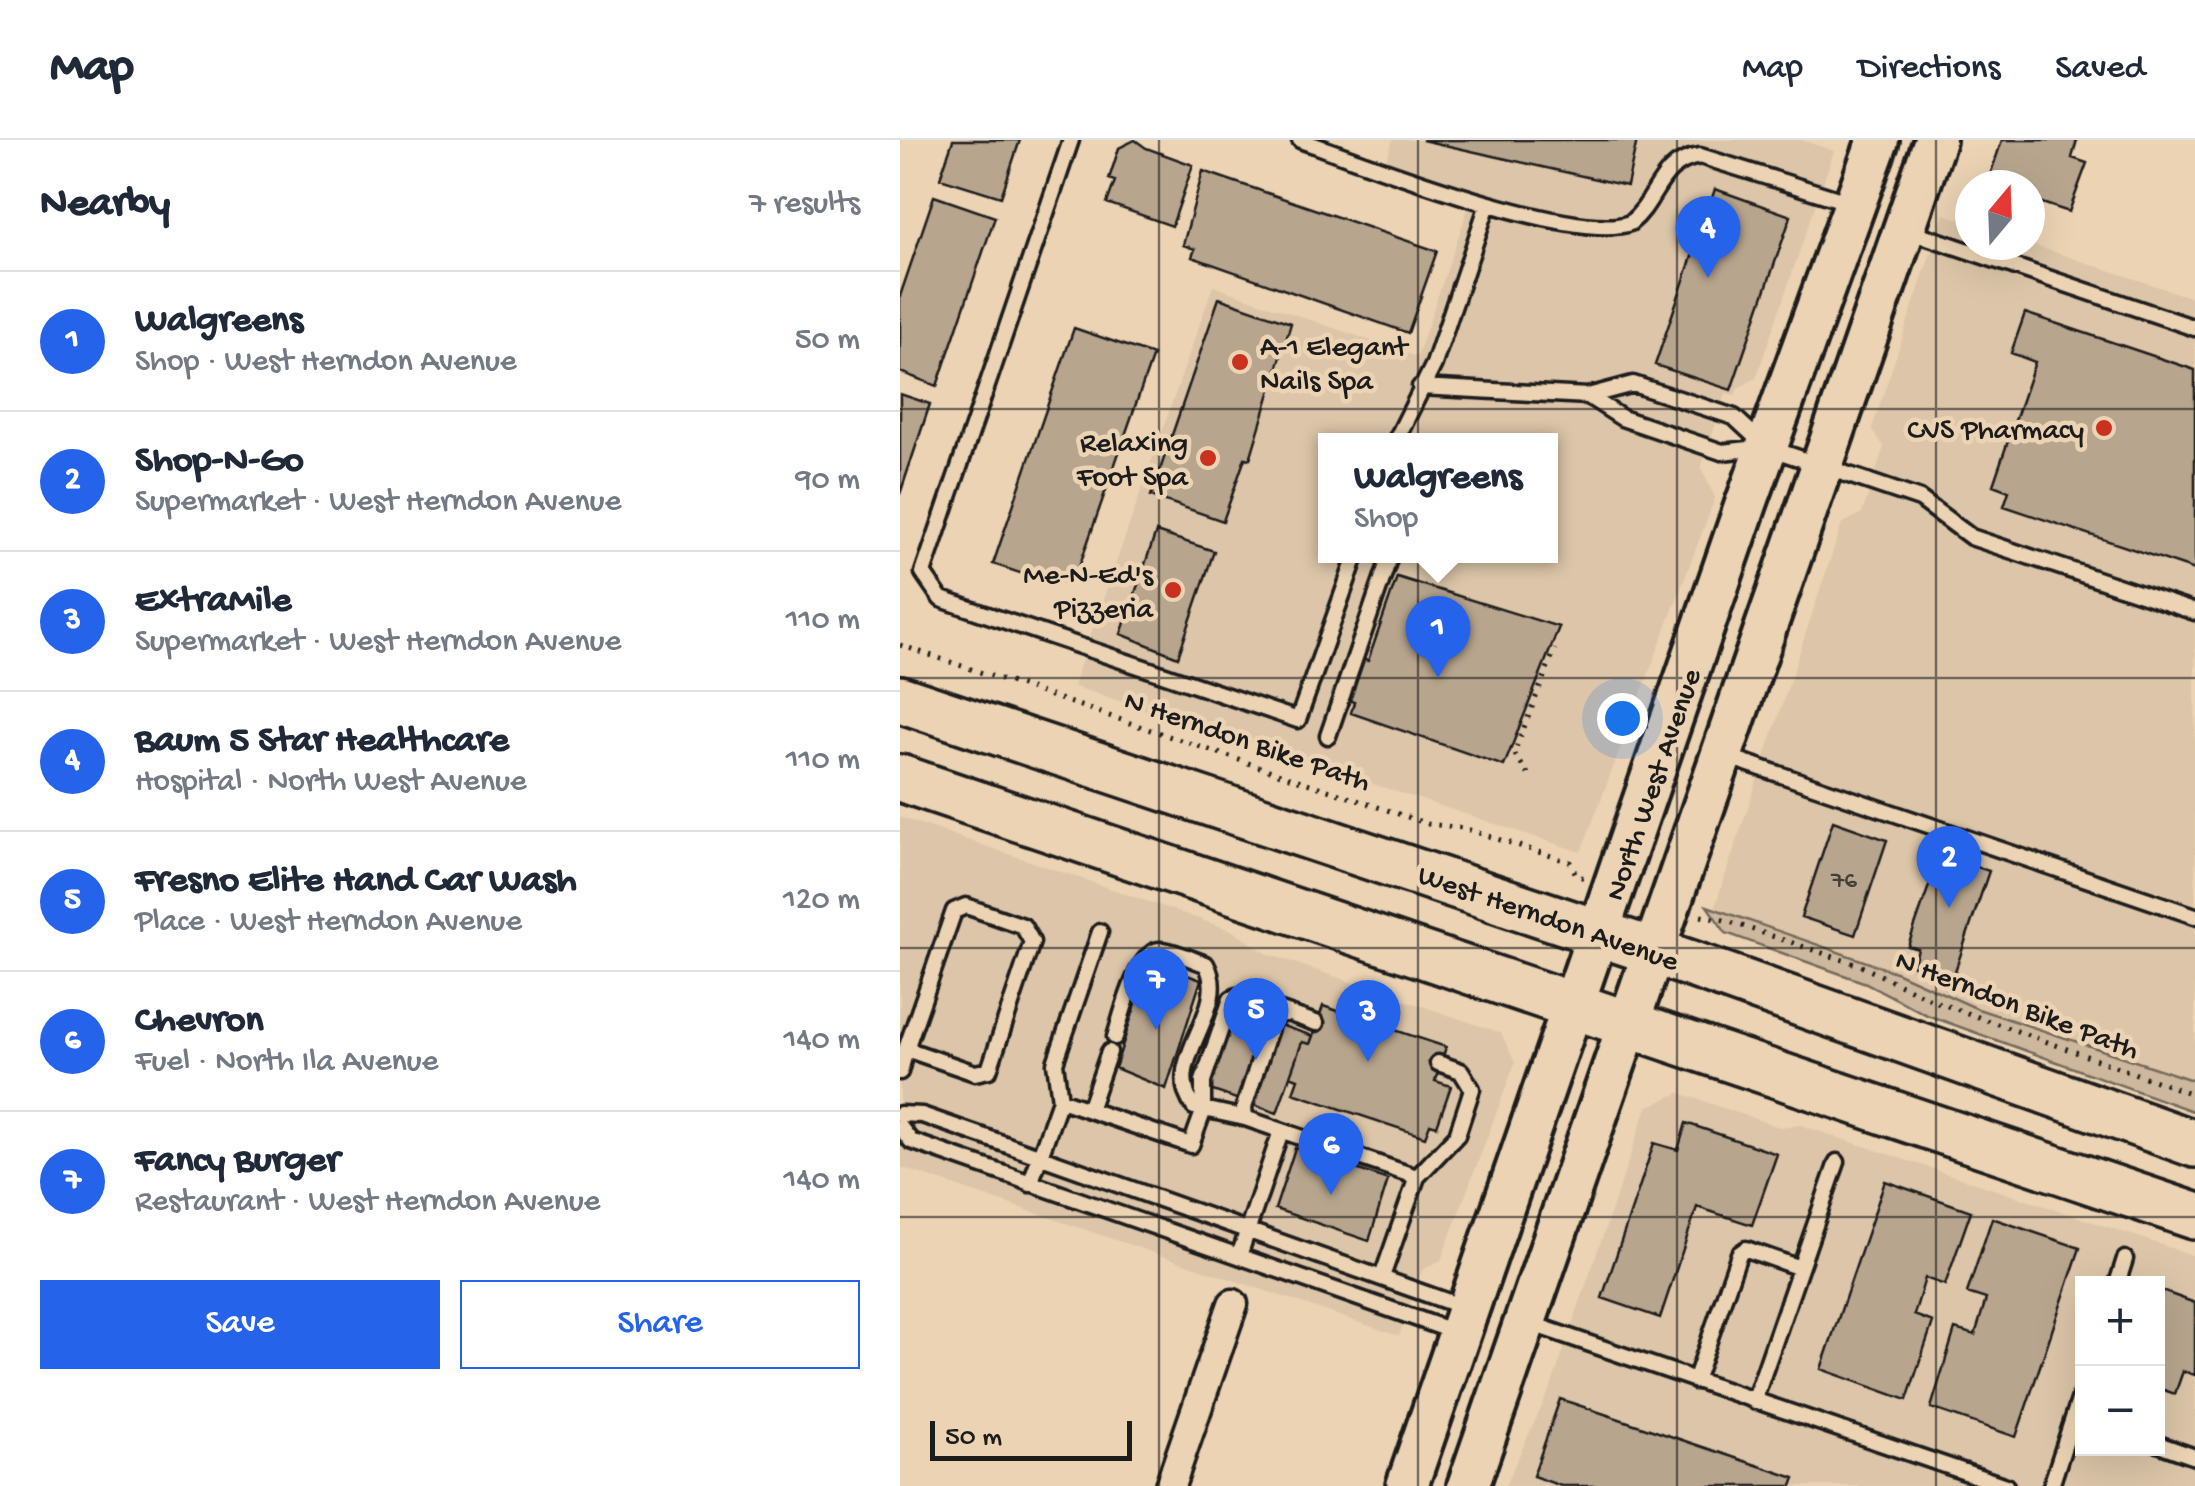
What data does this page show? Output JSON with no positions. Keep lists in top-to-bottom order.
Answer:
{
  "streets": {
    "main road": ["West Herndon Avenue"],
    "street": ["North West Avenue"],
    "path": ["N Herndon Bike Path"]
  },
  "crossings": [
    ["North West Avenue", "West Herndon Avenue"]
  ],
  "places": [
    "A-1 Elegant Nails Spa",
    "CVS Pharmacy",
    "Relaxing Foot Spa",
    "Me-N-Ed's Pizzeria"
  ],
  "house_numbers": ["76"],
  "scale_bar": "50 m",
  "north": "top",
  "page": {
    "header": "Map",
    "nav": ["Map", "Directions", "Saved"],
    "heading": ["Nearby", "7 results"],
    "pins": [
      "4",
      "1",
      "2",
      "7",
      "5",
      "3",
      "6"
    ],
    "list": [
      {
        "mark": "1",
        "name": "Walgreens",
        "note": "Shop · West Herndon Avenue",
        "value": "50 m"
      },
      {
        "mark": "2",
        "name": "Shop-N-Go",
        "note": "Supermarket · West Herndon Avenue",
        "value": "90 m"
      },
      {
        "mark": "3",
        "name": "ExtraMile",
        "note": "Supermarket · West Herndon Avenue",
        "value": "110 m"
      },
      {
        "mark": "4",
        "name": "Baum 5 Star Healthcare",
        "note": "Hospital · North West Avenue",
        "value": "110 m"
      },
      {
        "mark": "5",
        "name": "Fresno Elite Hand Car Wash",
        "note": "Place · West Herndon Avenue",
        "value": "120 m"
      },
      {
        "mark": "6",
        "name": "Chevron",
        "note": "Fuel · North Ila Avenue",
        "value": "140 m"
      },
      {
        "mark": "7",
        "name": "Fancy Burger",
        "note": "Restaurant · West Herndon Avenue",
        "value": "140 m"
      }
    ],
    "popup": ["Walgreens", "Shop"],
    "buttons": ["Save", "Share"],
    "map_buttons": ["+", "−"],
    "scale": "50 m"
  }
}
